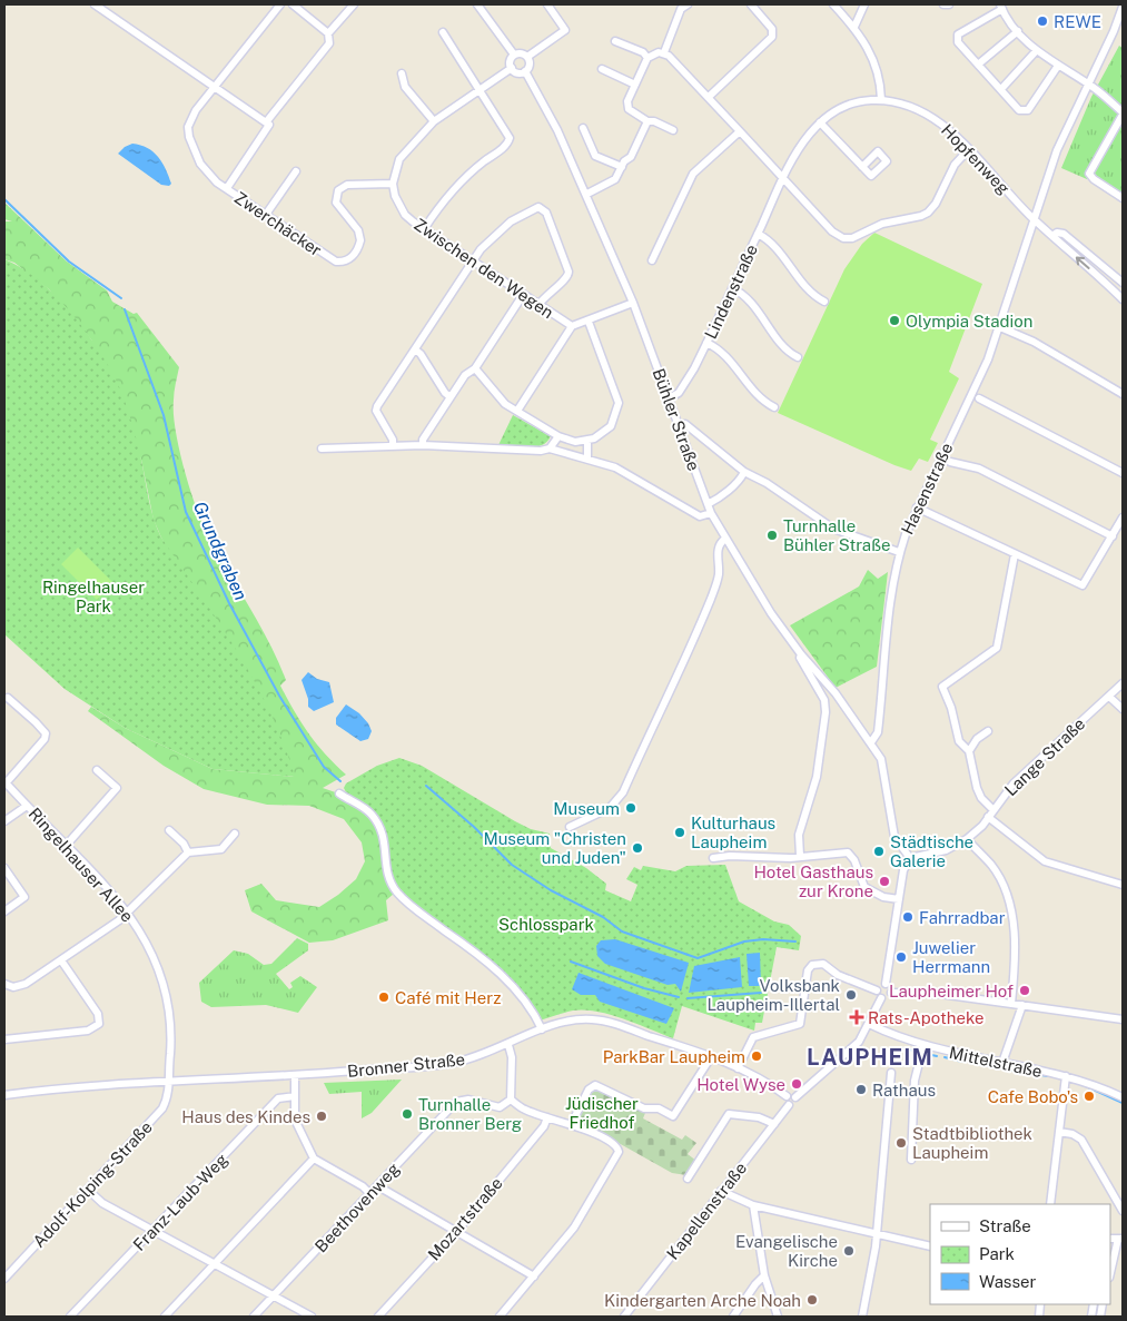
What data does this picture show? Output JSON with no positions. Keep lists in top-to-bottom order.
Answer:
{
  "streets": {
    "street": [
      "Hopfenweg",
      "Zwerchäcker",
      "Zwischen den Wegen",
      "Lindenstraße",
      "Bühler Straße",
      "Hasenstraße",
      "Lange Straße",
      "Ringelhauser Allee",
      "Mittelstraße",
      "Bronner Straße",
      "Adolf-Kolping-Straße",
      "Franz-Laub-Weg",
      "Beethovenweg",
      "Kapellenstraße",
      "Mozartstraße"
    ]
  },
  "crossings": [
    ["Hopfenweg", "Lindenstraße"],
    ["Hopfenweg", "Hasenstraße"],
    ["Zwerchäcker", "Zwischen den Wegen"],
    ["Zwischen den Wegen", "Bühler Straße"],
    ["Lindenstraße", "Bühler Straße"],
    ["Bühler Straße", "Hasenstraße"],
    ["Ringelhauser Allee", "Bronner Straße"],
    ["Ringelhauser Allee", "Adolf-Kolping-Straße"],
    ["Bronner Straße", "Adolf-Kolping-Straße"],
    ["Bronner Straße", "Kapellenstraße"]
  ],
  "districts": ["LAUPHEIM"],
  "water": ["Grundgraben"],
  "parks": ["Ringelhauser Park", "Schlosspark", "Jüdischer Friedhof"],
  "places": {
    "other": [
      "REWE",
      "Olympia Stadion",
      "Turnhalle Bühler Straße",
      "Museum",
      "Kulturhaus Laupheim",
      "Museum \"Christen und Juden\"",
      "Städtische Galerie",
      "Hotel Gasthaus zur Krone",
      "Fahrradbar",
      "Juwelier Herrmann",
      "Laupheimer Hof",
      "Volksbank Laupheim-Illertal",
      "Café mit Herz",
      "ParkBar Laupheim",
      "Hotel Wyse",
      "Rathaus",
      "Cafe Bobo's",
      "Turnhalle Bronner Berg",
      "Haus des Kindes",
      "Stadtbibliothek Laupheim",
      "Evangelische Kirche",
      "Kindergarten Arche Noah"
    ],
    "health": ["Rats-Apotheke"]
  },
  "legend": ["Straße", "Park", "Wasser"]
}
